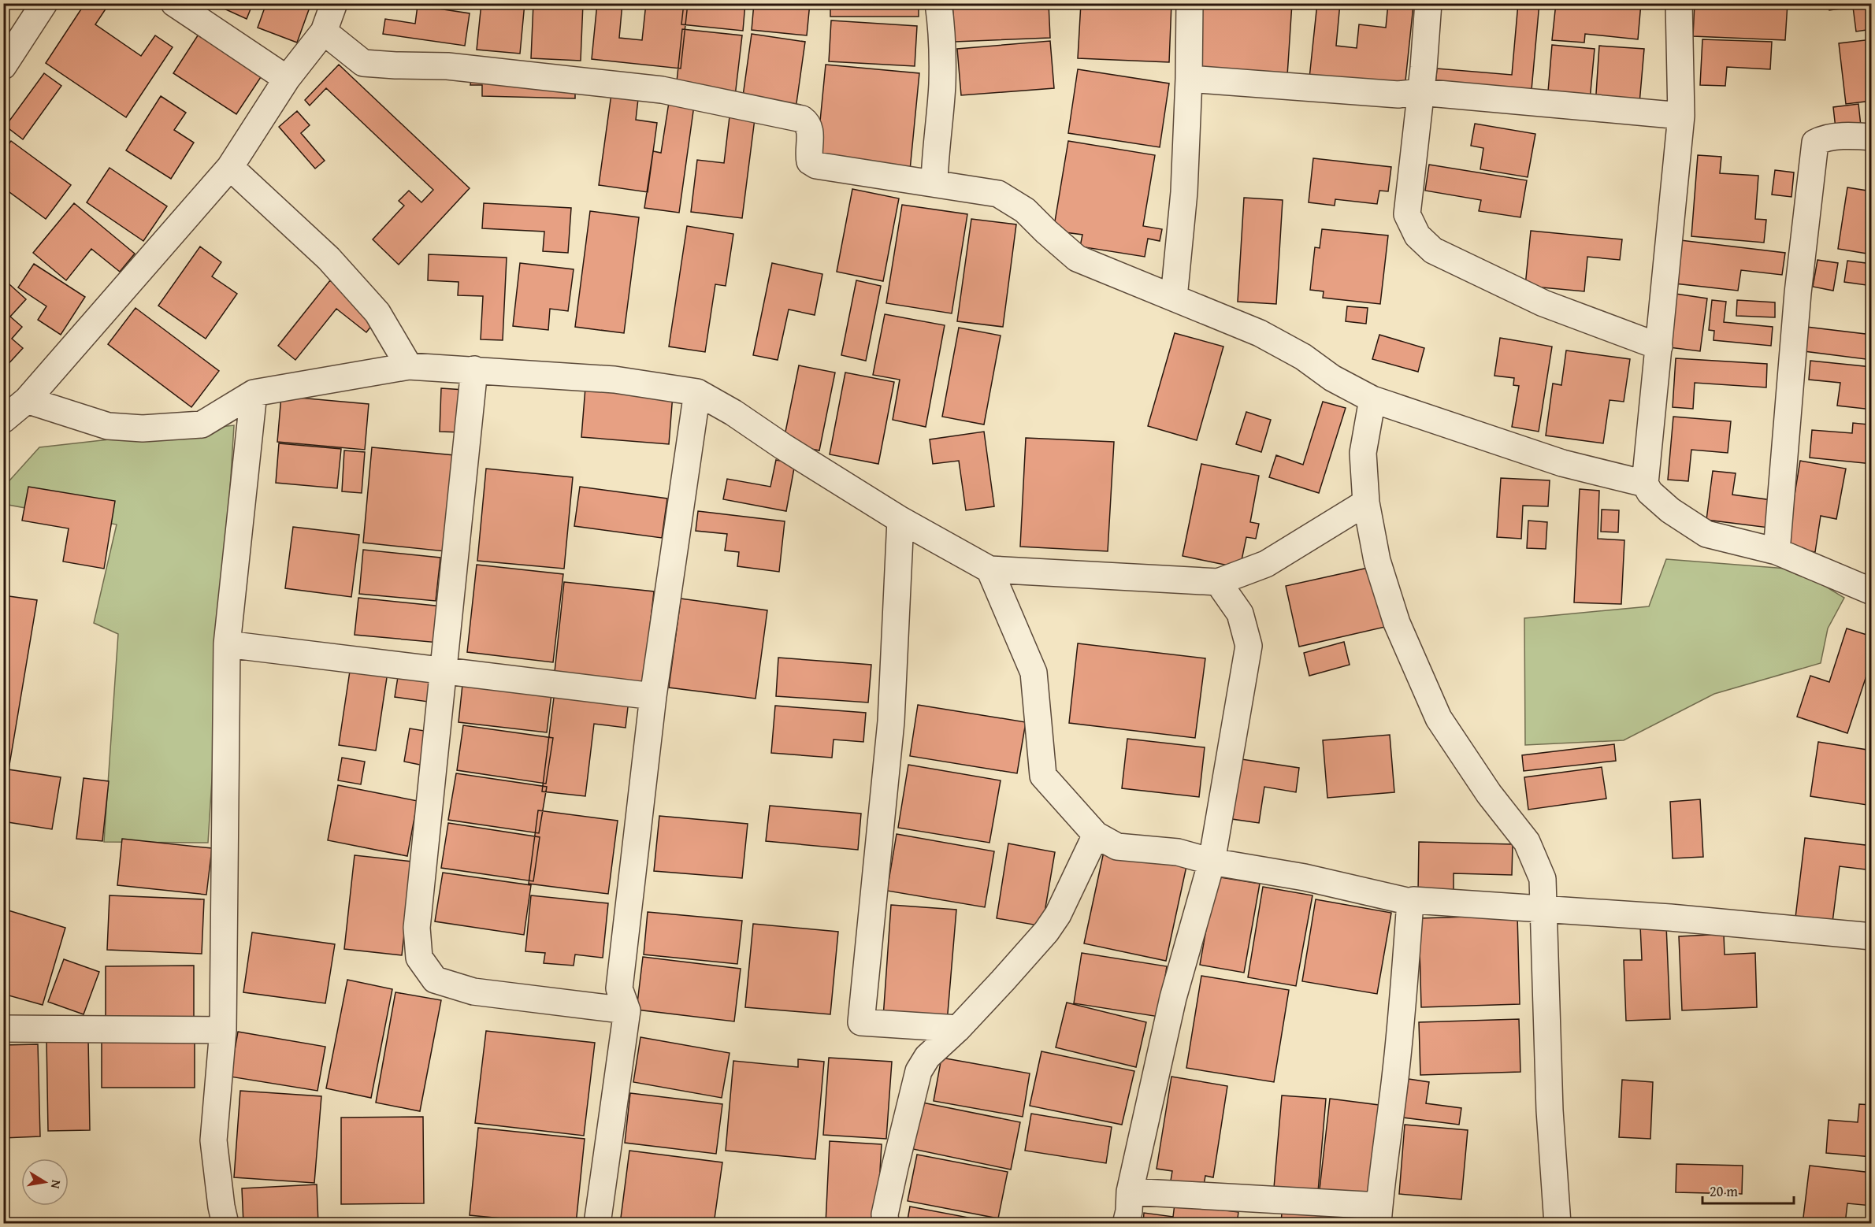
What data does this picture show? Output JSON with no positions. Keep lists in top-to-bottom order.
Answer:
{
  "scale_bar": "20 m",
  "north": "right"
}
